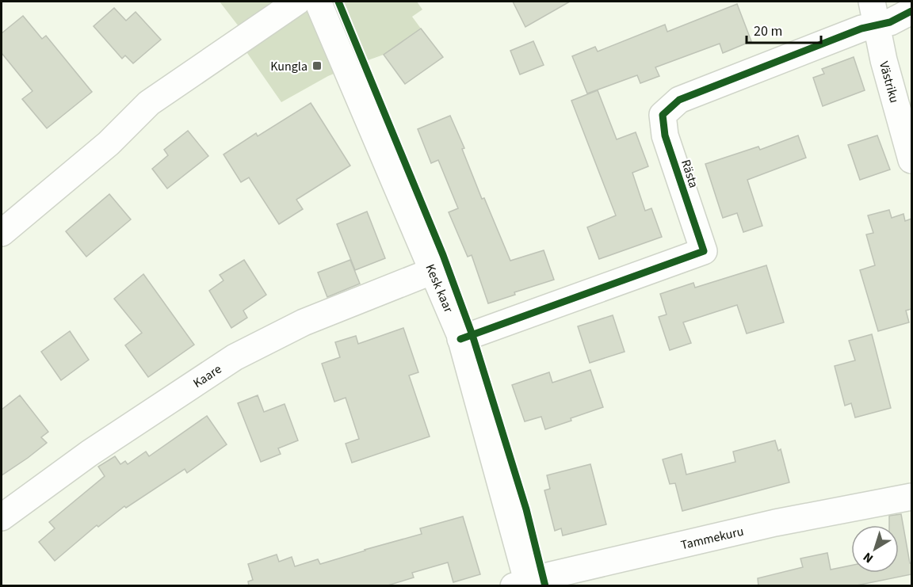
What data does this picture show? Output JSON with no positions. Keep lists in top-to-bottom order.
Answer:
{
  "streets": {
    "street": [
      "Västriku",
      "Rästa",
      "Kesk kaar",
      "Kaare",
      "Tammekuru"
    ]
  },
  "crossings": [
    ["Västriku", "Rästa"],
    ["Rästa", "Kesk kaar"],
    ["Kesk kaar", "Kaare"],
    ["Kesk kaar", "Tammekuru"]
  ],
  "places": {
    "transit": ["Kungla"]
  },
  "scale_bar": "20 m",
  "north": "bottom left"
}
